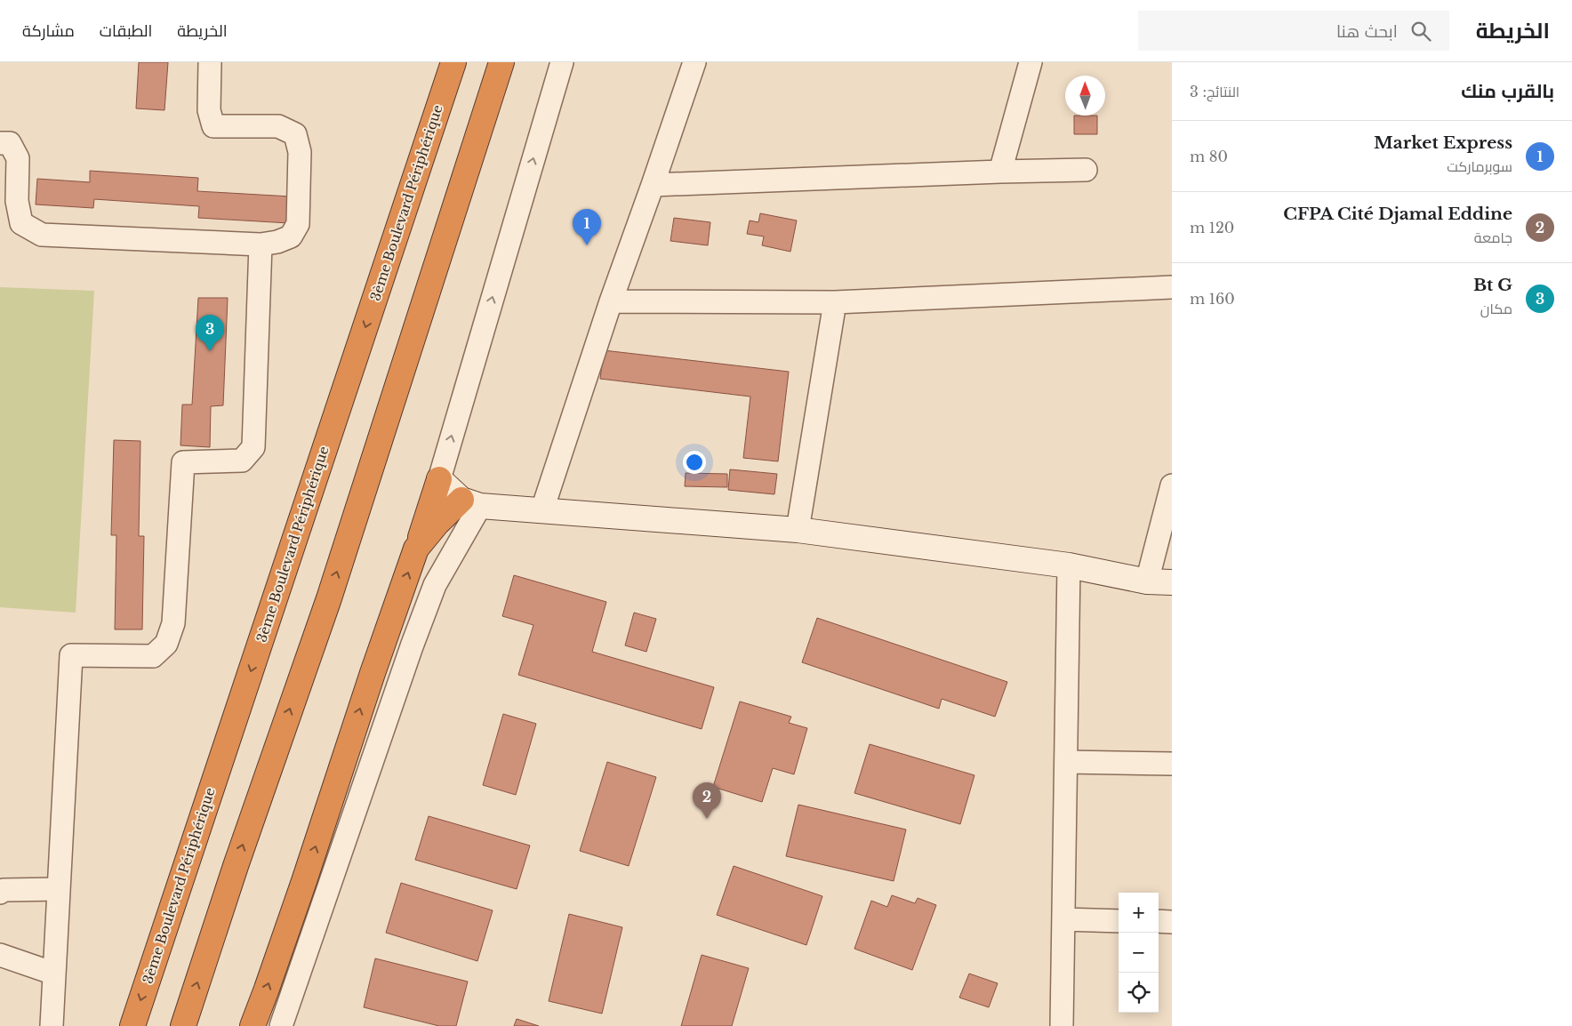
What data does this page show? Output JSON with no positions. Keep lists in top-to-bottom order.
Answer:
{
  "streets": {
    "highway": ["3ème Boulevard Périphérique"]
  },
  "north": "top",
  "page": {
    "header": "الخريطة",
    "search": "ابحث هنا",
    "nav": ["الخريطة", "الطبقات", "مشاركة"],
    "heading": ["بالقرب منك", "النتائج: 3"],
    "list": [
      {
        "mark": "1",
        "name": "Market Express",
        "note": "سوبرماركت",
        "value": "80 m"
      },
      {
        "mark": "2",
        "name": "CFPA Cité Djamal Eddine",
        "note": "جامعة",
        "value": "120 m"
      },
      {
        "mark": "3",
        "name": "Bt G",
        "note": "مكان",
        "value": "160 m"
      }
    ],
    "pins": ["1", "3", "2"],
    "map_buttons": ["+", "−"]
  }
}
